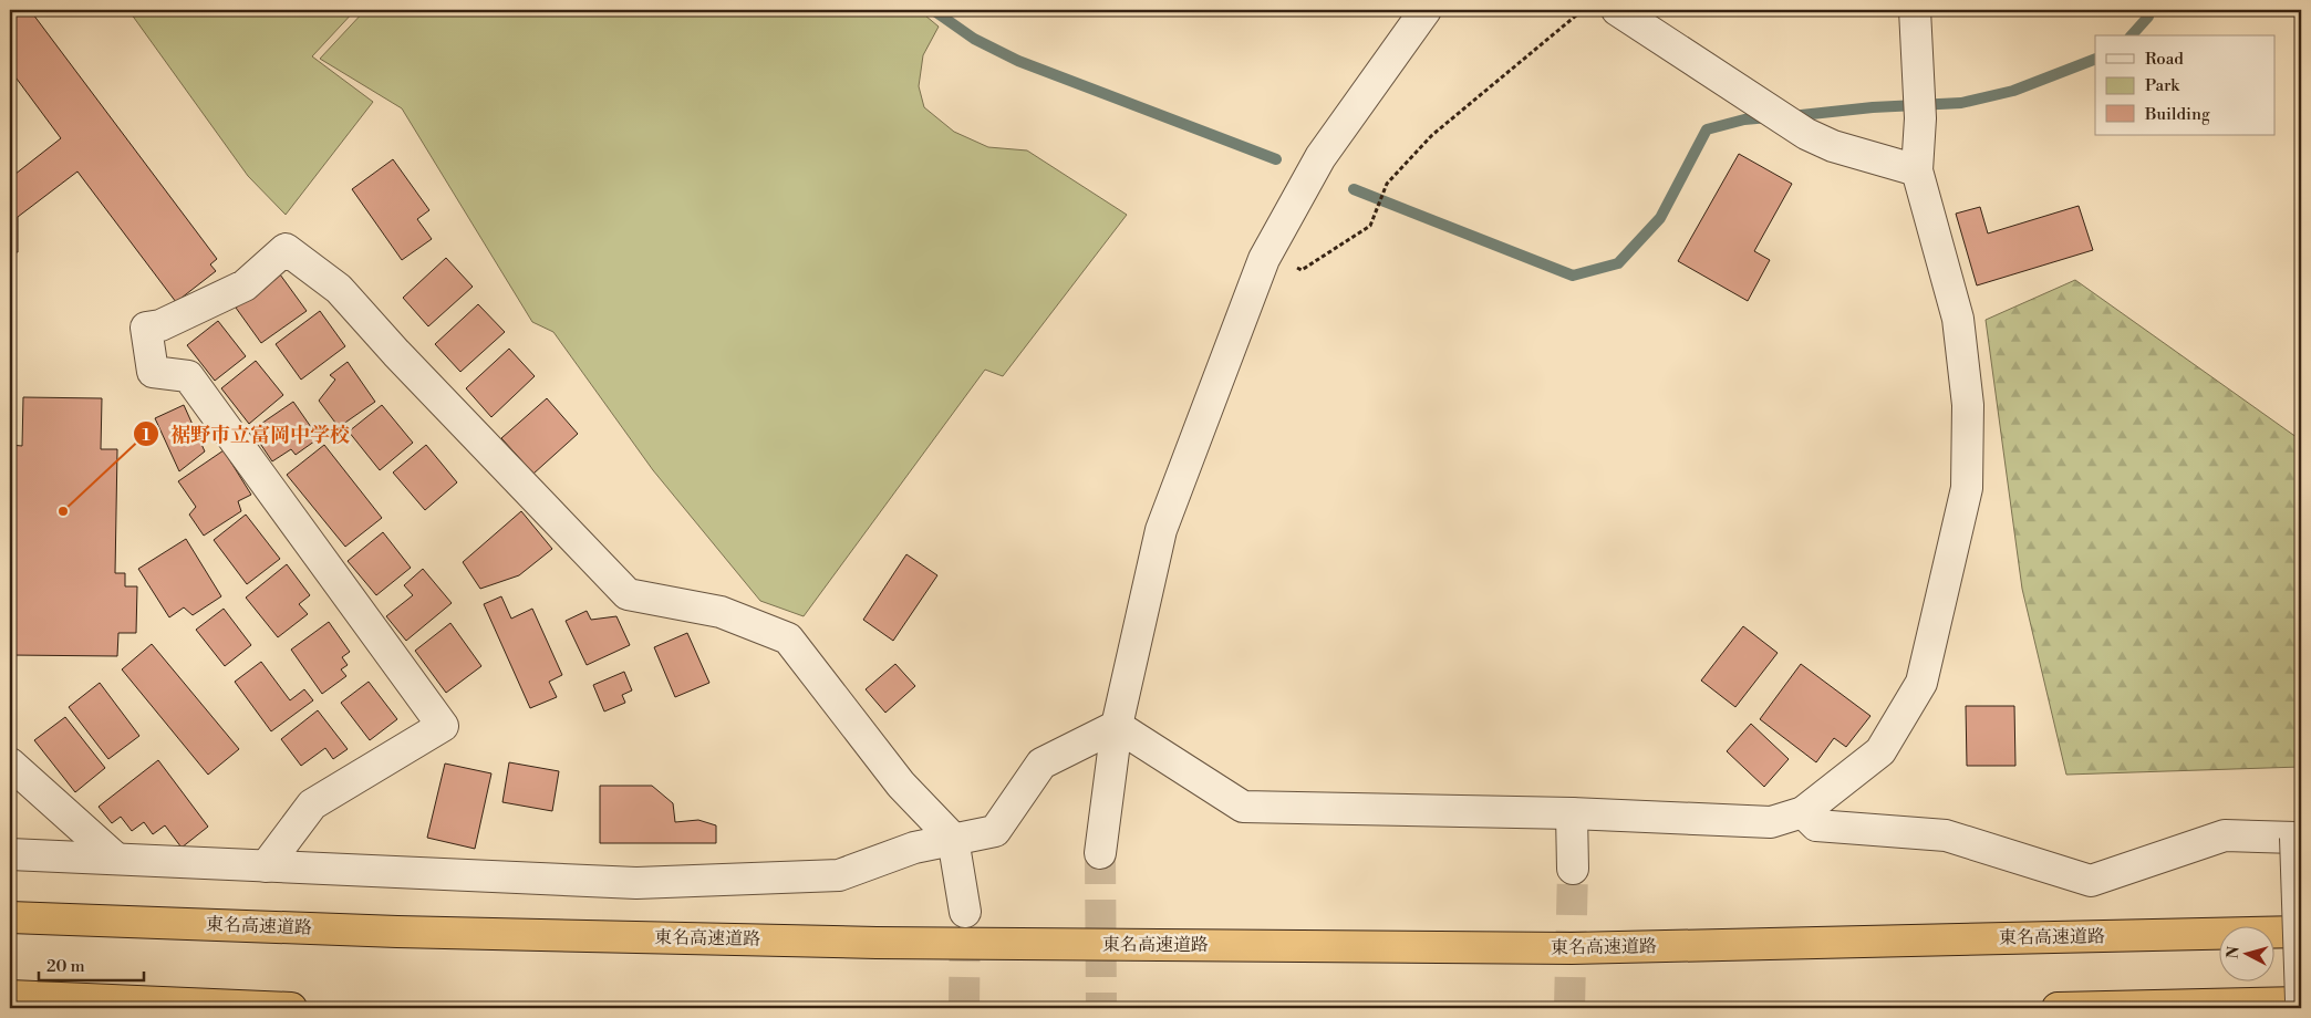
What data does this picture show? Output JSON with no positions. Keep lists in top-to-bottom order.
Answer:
{
  "streets": {
    "highway": ["東名高速道路"]
  },
  "places": ["裾野市立富岡中学校"],
  "legend": ["Road", "Park", "Building"],
  "scale_bar": "20 m",
  "north": "left"
}
